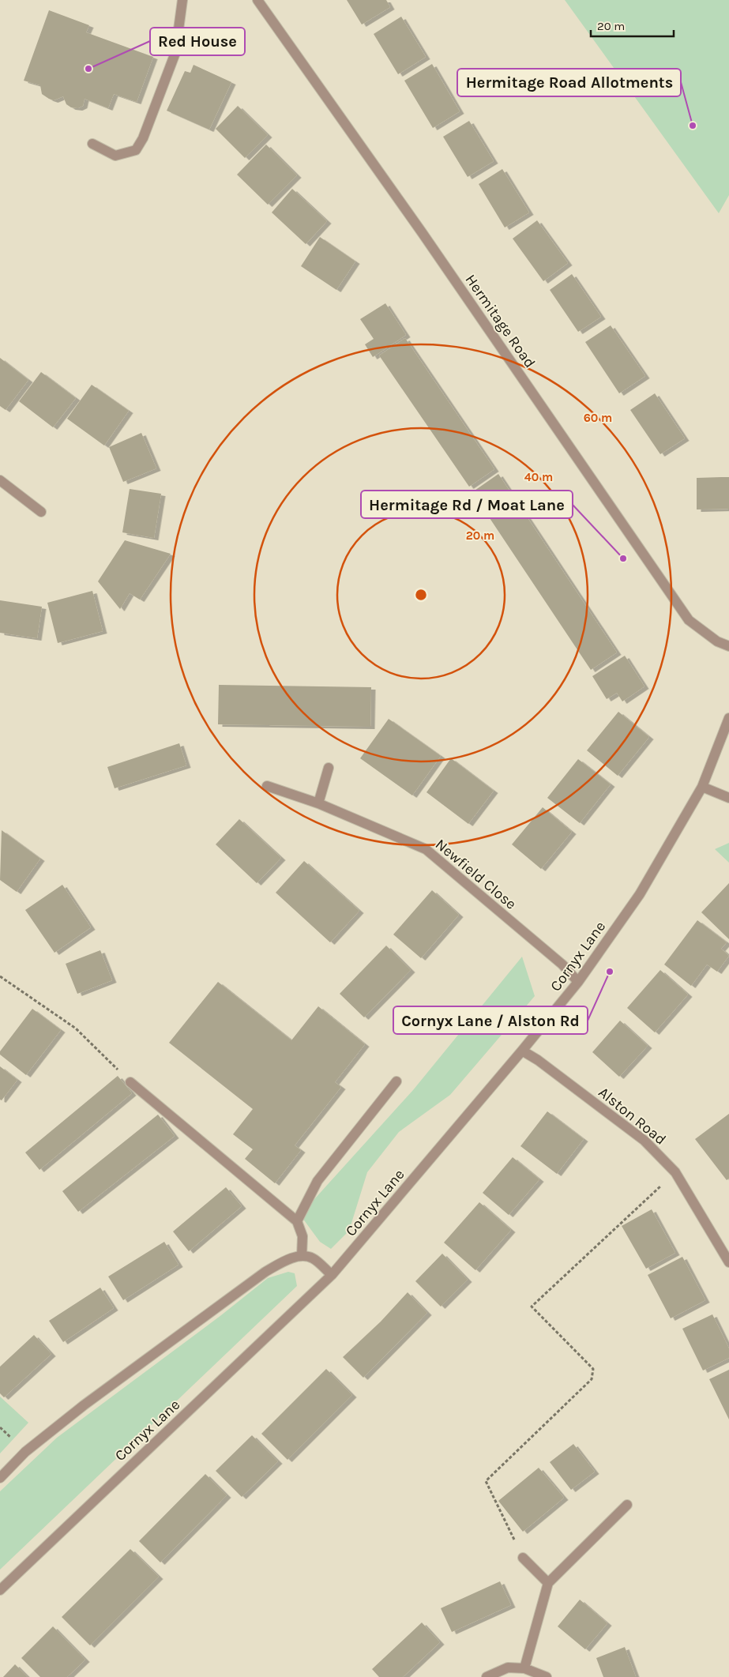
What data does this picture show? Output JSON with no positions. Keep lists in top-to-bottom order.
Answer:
{
  "streets": {
    "street": [
      "Hermitage Road",
      "Newfield Close",
      "Cornyx Lane",
      "Alston Road"
    ]
  },
  "crossings": [
    ["Newfield Close", "Cornyx Lane"],
    ["Cornyx Lane", "Alston Road"]
  ],
  "places": [
    "Red House",
    "Hermitage Road Allotments",
    "Hermitage Rd / Moat Lane",
    "Cornyx Lane / Alston Rd"
  ],
  "scale_bar": "20 m",
  "rings": ["60 m", "40 m", "20 m"]
}
